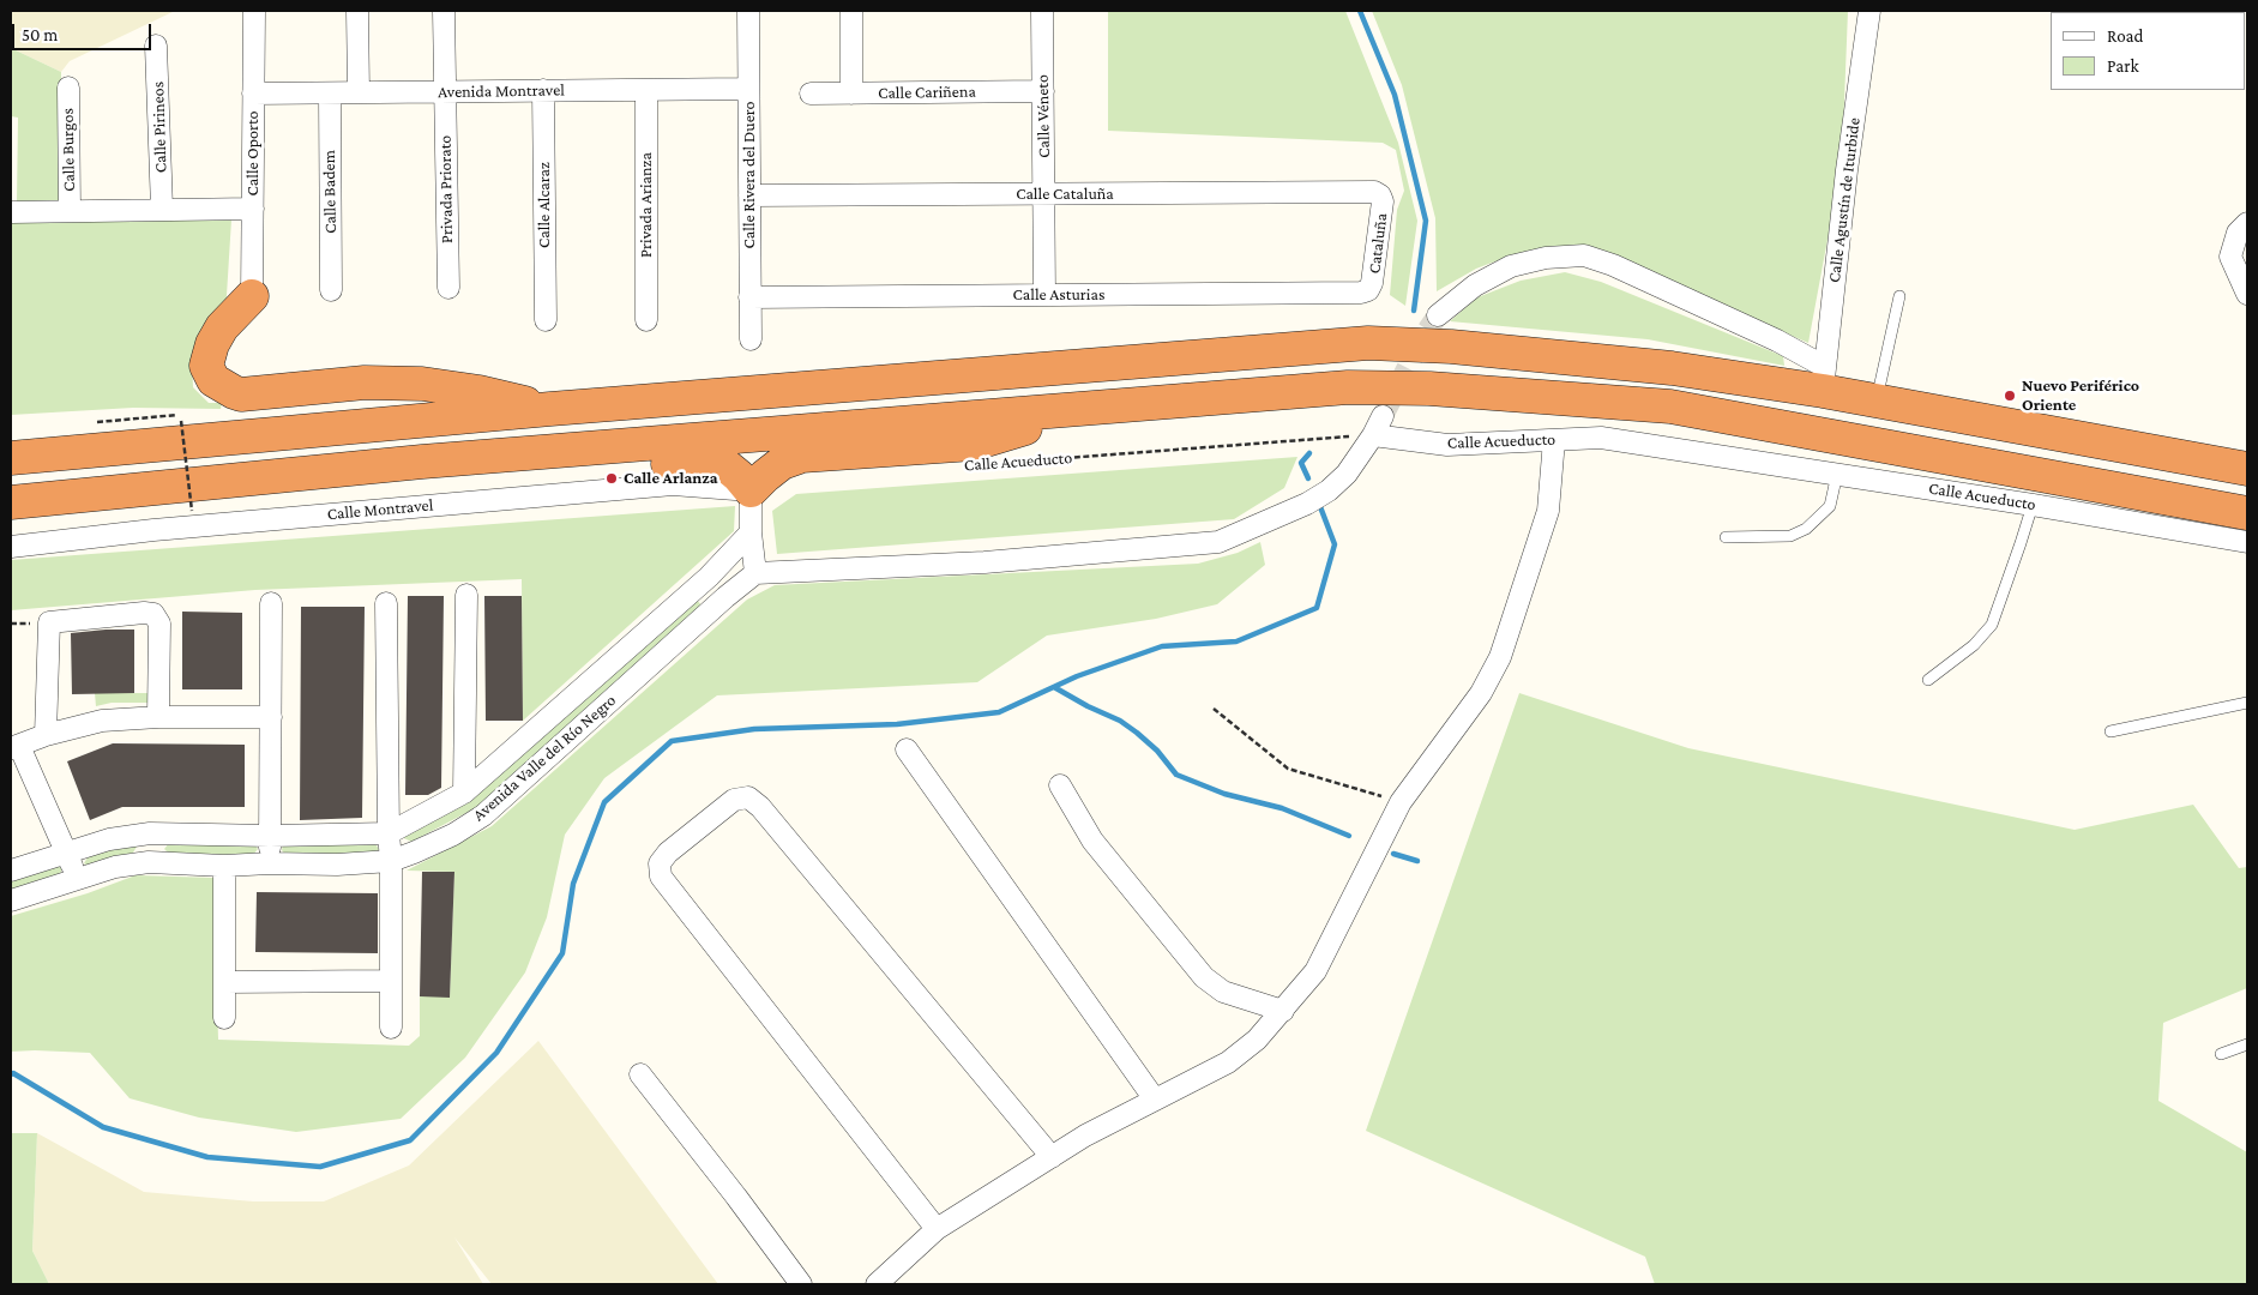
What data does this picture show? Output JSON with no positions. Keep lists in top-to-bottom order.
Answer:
{
  "streets": {
    "street": [
      "Avenida Montravel",
      "Calle Cariñena",
      "Calle Véneto",
      "Calle Pirineos",
      "Calle Burgos",
      "Calle Oporto",
      "Calle Rivera del Duero",
      "Privada Priorato",
      "Calle Badem",
      "Calle Cataluña",
      "Calle Agustín de Iturbide",
      "Calle Alcaraz",
      "Privada Arianza",
      "Cataluña",
      "Calle Asturias",
      "Calle Acueducto",
      "Calle Montravel",
      "Avenida Valle del Río Negro"
    ]
  },
  "crossings": [
    ["Avenida Montravel", "Calle Oporto"],
    ["Avenida Montravel", "Calle Rivera del Duero"],
    ["Avenida Montravel", "Privada Priorato"],
    ["Avenida Montravel", "Calle Badem"],
    ["Avenida Montravel", "Calle Alcaraz"],
    ["Avenida Montravel", "Privada Arianza"],
    ["Calle Cariñena", "Calle Véneto"],
    ["Calle Véneto", "Calle Cataluña"],
    ["Calle Véneto", "Calle Asturias"],
    ["Calle Rivera del Duero", "Calle Cataluña"],
    ["Calle Rivera del Duero", "Calle Asturias"],
    ["Calle Cataluña", "Cataluña"],
    ["Cataluña", "Calle Asturias"]
  ],
  "places": ["Nuevo Periférico Oriente", "Calle Arlanza"],
  "legend": ["Road", "Park"],
  "scale_bar": "50 m"
}
